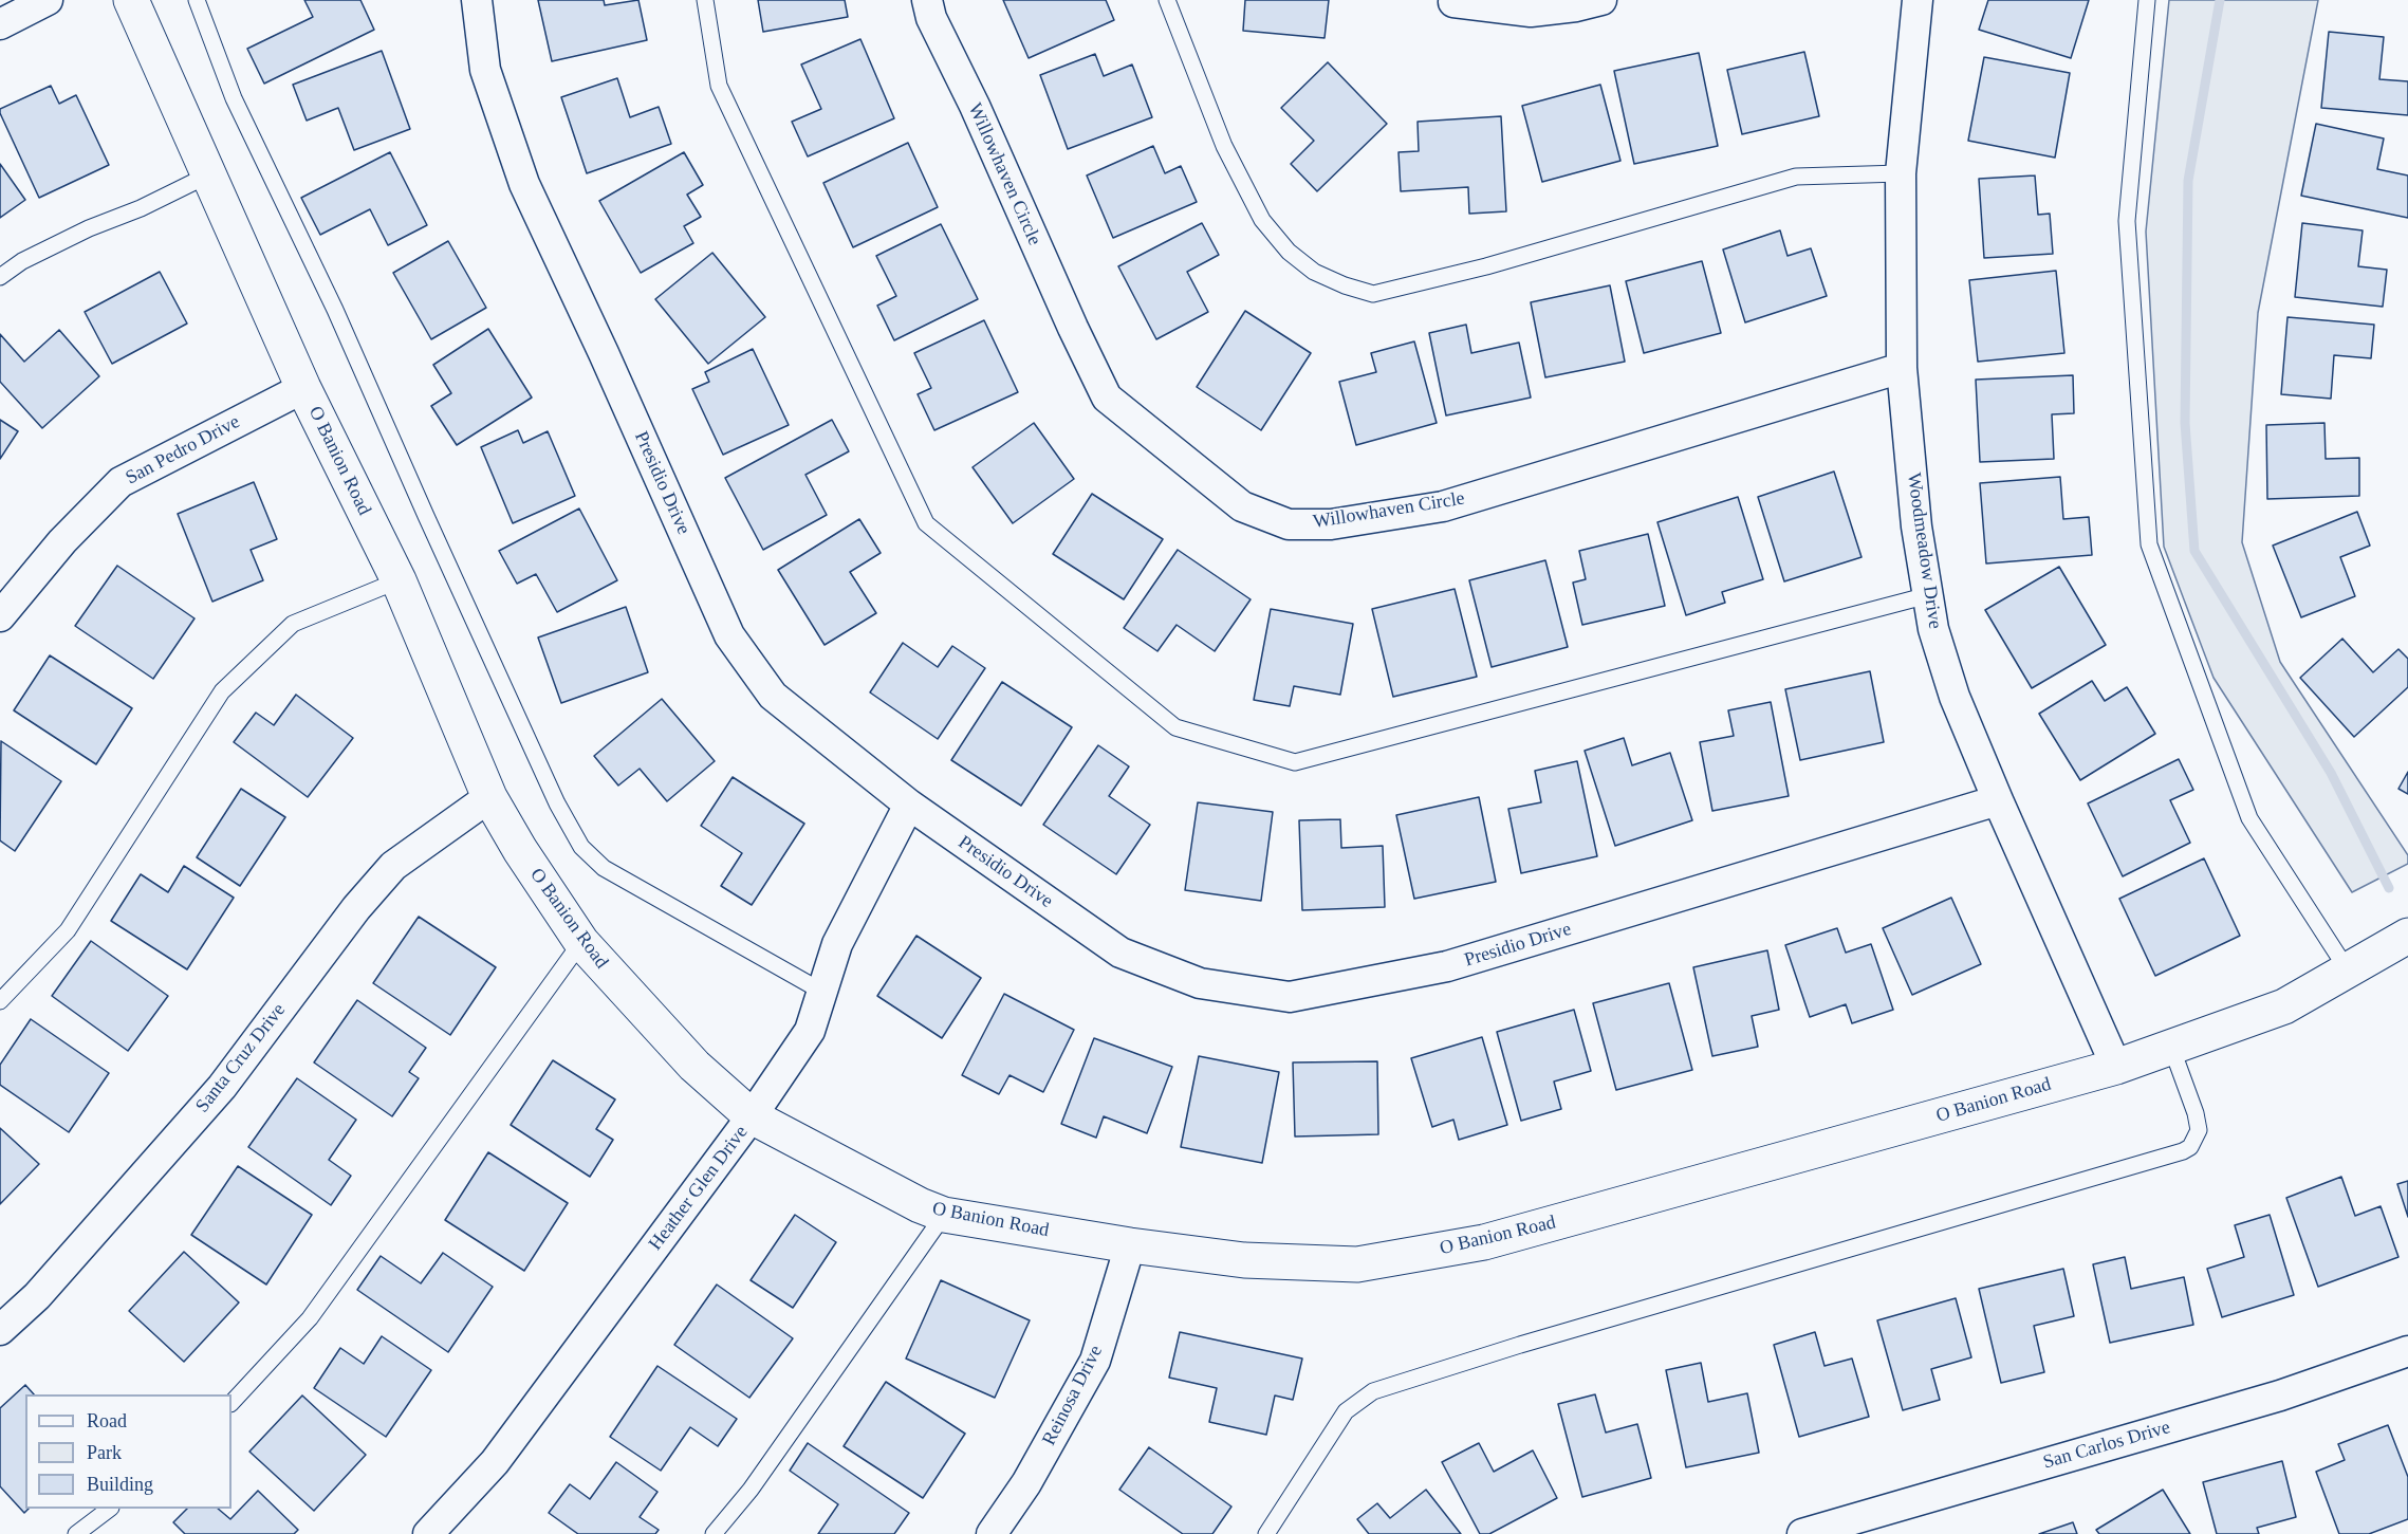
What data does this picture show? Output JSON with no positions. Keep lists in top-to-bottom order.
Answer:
{
  "streets": {
    "street": [
      "Willowhaven Circle",
      "San Pedro Drive",
      "O Banion Road",
      "Presidio Drive",
      "Woodmeadow Drive",
      "Santa Cruz Drive",
      "Heather Glen Drive",
      "Reinosa Drive",
      "San Carlos Drive"
    ]
  },
  "crossings": [
    ["Willowhaven Circle", "Woodmeadow Drive"],
    ["San Pedro Drive", "O Banion Road"],
    ["O Banion Road", "Woodmeadow Drive"],
    ["O Banion Road", "Santa Cruz Drive"],
    ["O Banion Road", "Heather Glen Drive"],
    ["O Banion Road", "Reinosa Drive"],
    ["Presidio Drive", "Woodmeadow Drive"],
    ["Presidio Drive", "Heather Glen Drive"]
  ],
  "legend": ["Road", "Park", "Building"]
}
